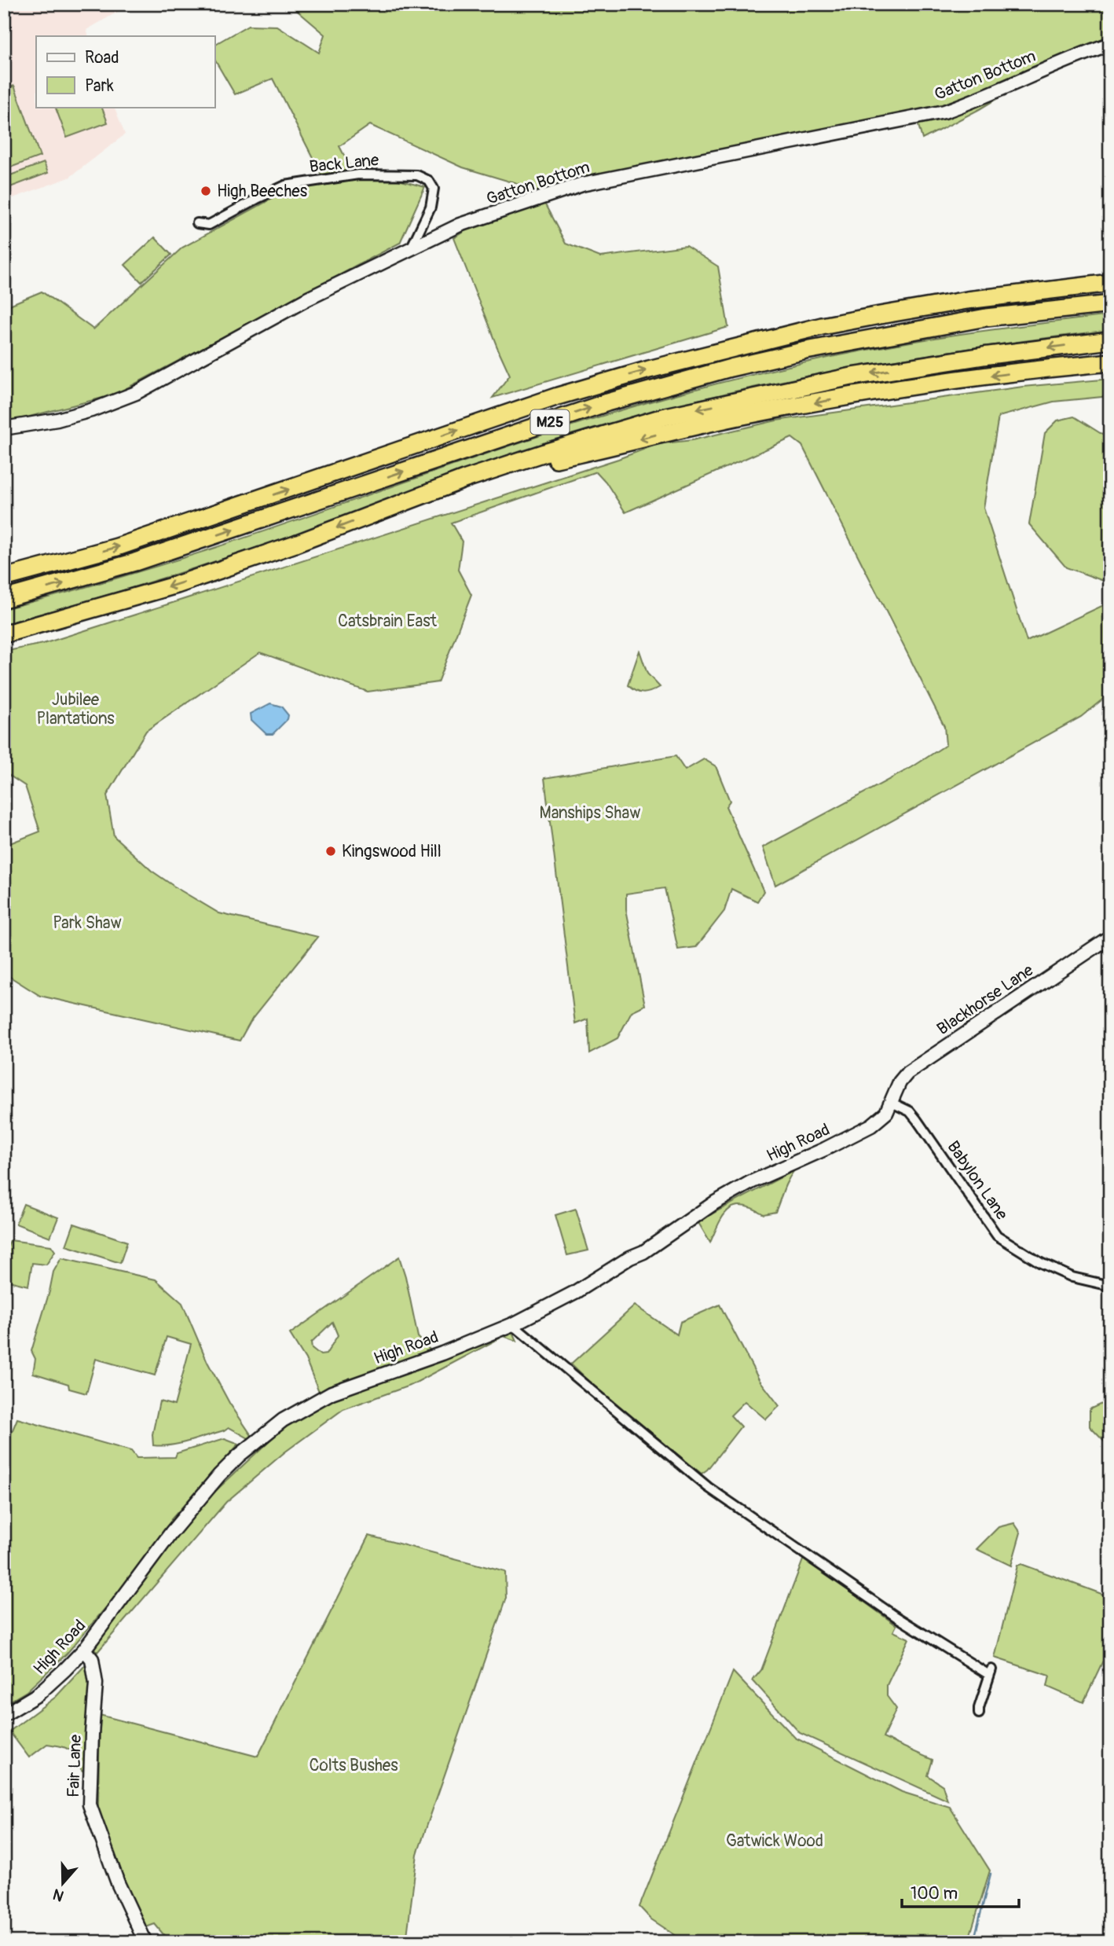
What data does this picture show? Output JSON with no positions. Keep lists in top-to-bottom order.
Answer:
{
  "streets": {
    "highway": ["M25"],
    "street": [
      "Gatton Bottom",
      "Back Lane",
      "Blackhorse Lane",
      "High Road",
      "Babylon Lane",
      "Fair Lane"
    ]
  },
  "crossings": [
    ["Gatton Bottom", "Back Lane"],
    ["Blackhorse Lane", "High Road"],
    ["Blackhorse Lane", "Babylon Lane"],
    ["High Road", "Babylon Lane"],
    ["High Road", "Fair Lane"]
  ],
  "parks": [
    "Catsbrain East",
    "Jubilee Plantations",
    "Manships Shaw",
    "Park Shaw",
    "Colts Bushes",
    "Gatwick Wood"
  ],
  "places": ["High Beeches", "Kingswood Hill"],
  "legend": ["Road", "Park"],
  "scale_bar": "100 m",
  "north": "bottom"
}
